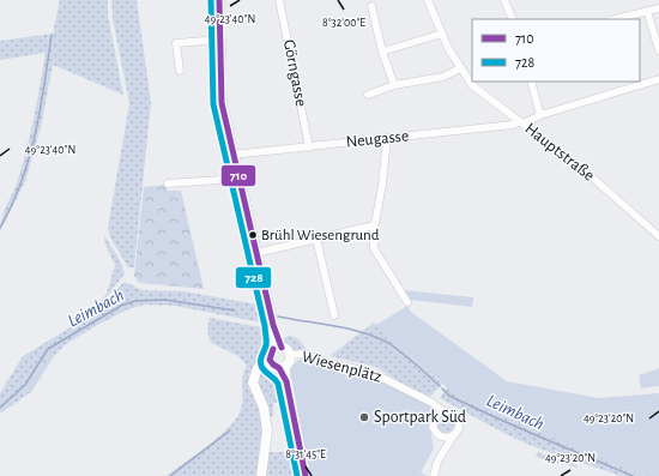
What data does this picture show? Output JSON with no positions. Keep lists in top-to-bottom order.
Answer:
{
  "streets": {
    "street": [
      "Görngasse",
      "Neugasse",
      "Hauptstraße",
      "Wiesenplätz"
    ]
  },
  "crossings": [
    ["Görngasse", "Neugasse"],
    ["Neugasse", "Hauptstraße"]
  ],
  "water": ["Leimbach"],
  "places": ["Brühl Wiesengrund", "Sportpark Süd"],
  "lines": ["transit line 710", "transit line 728"],
  "legend": ["710", "728"],
  "coordinates": [
    "49°23'40\"N",
    "8°32'00\"E",
    "49°23'20\"N",
    "8°31'45\"E"
  ]
}
